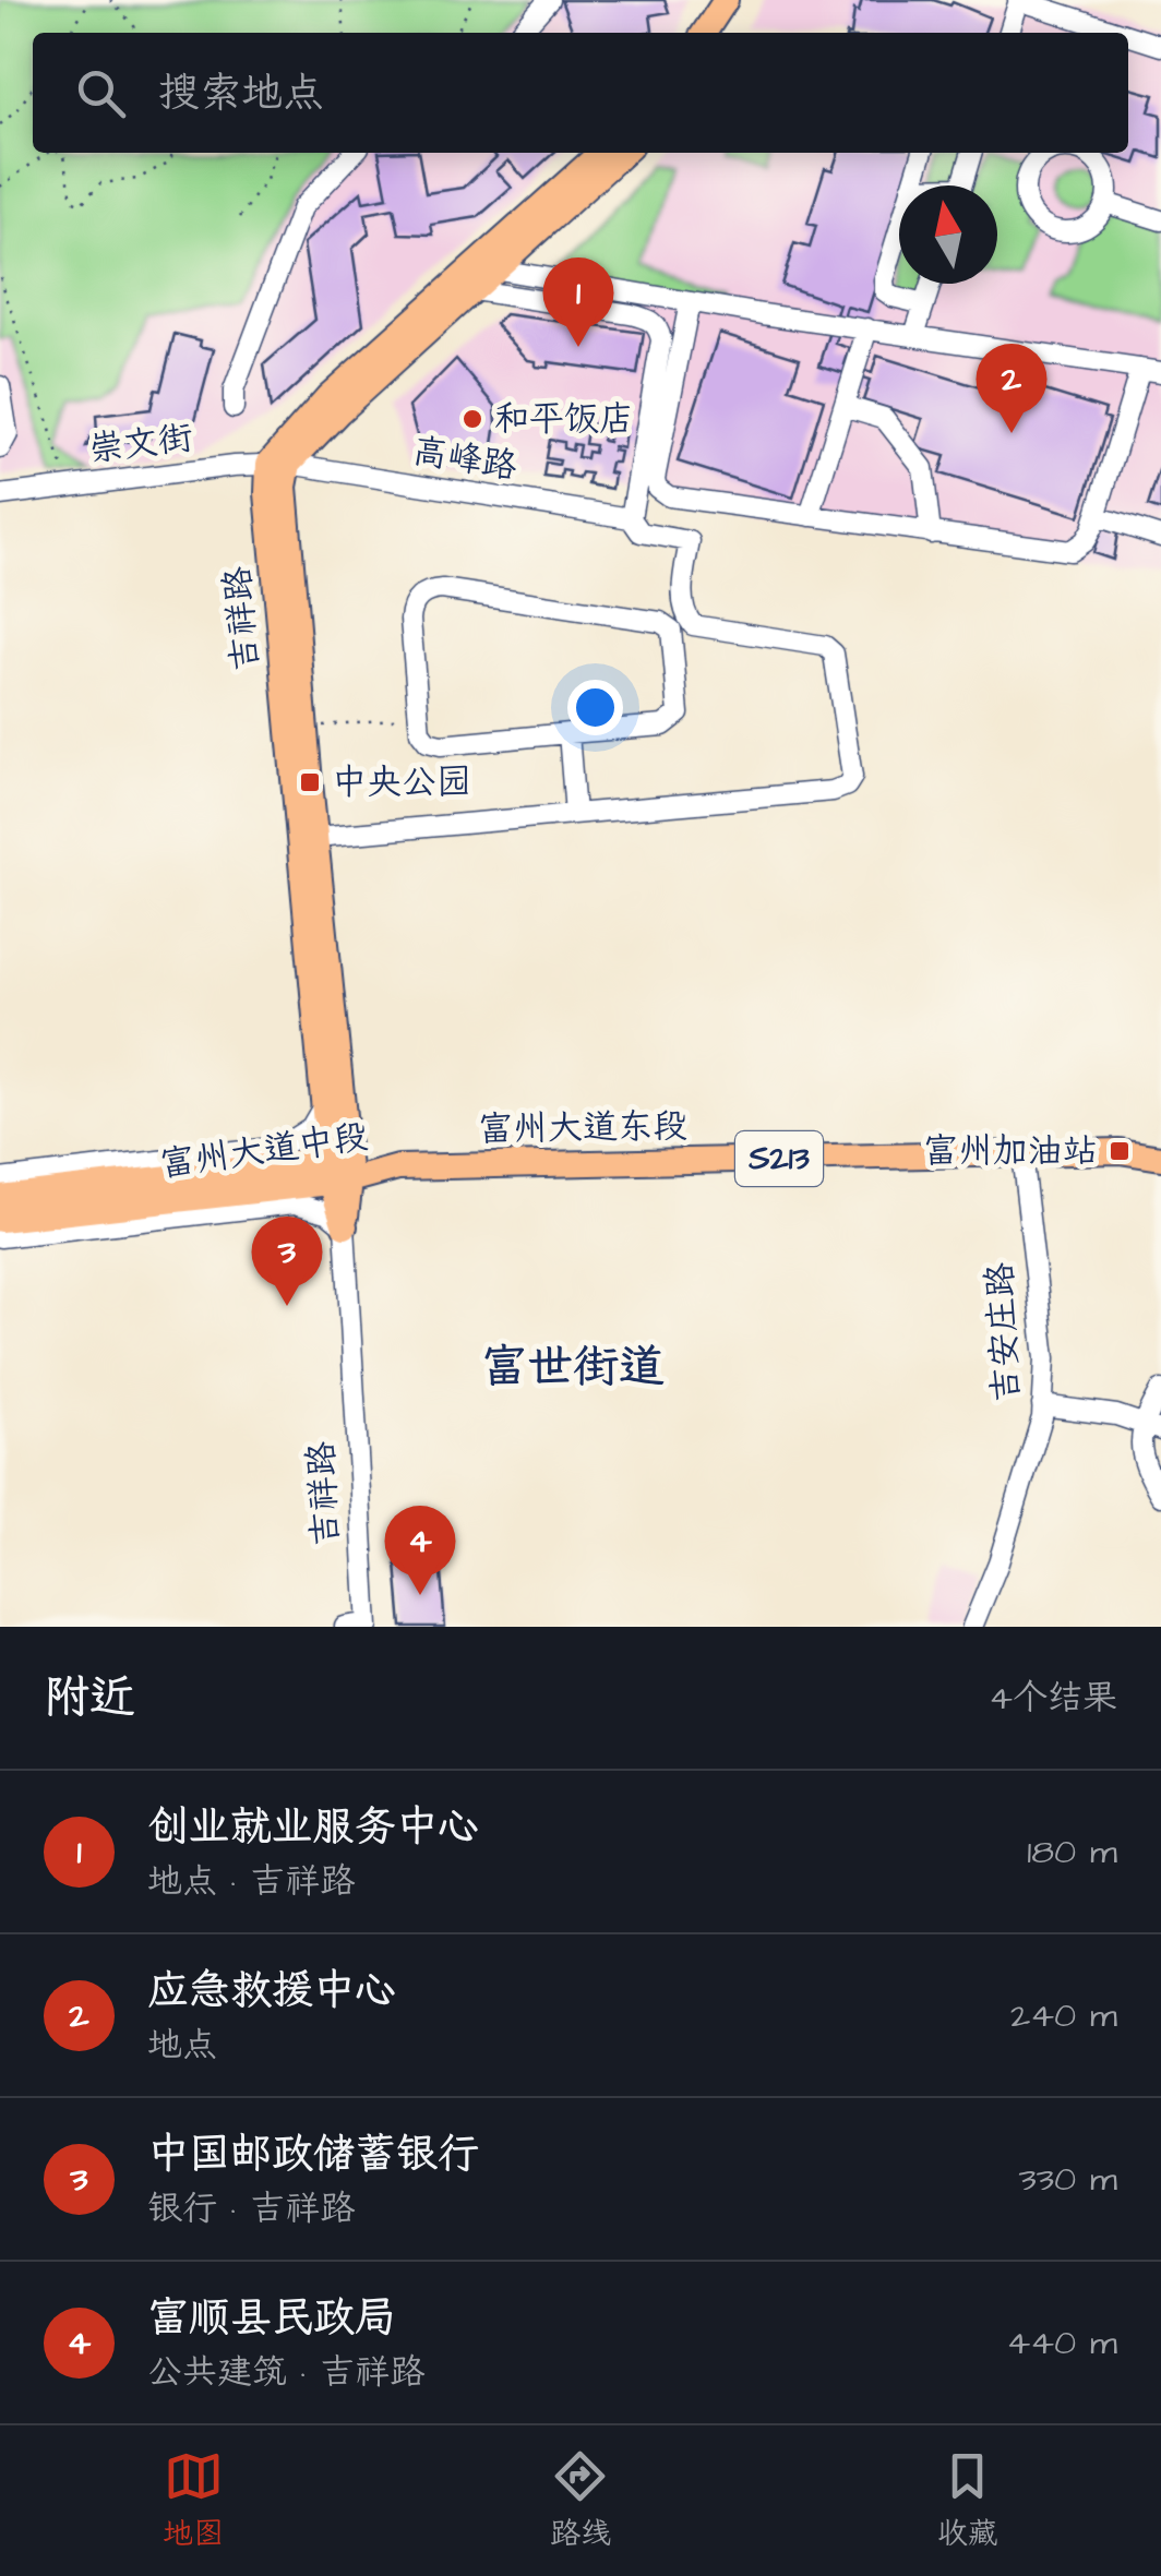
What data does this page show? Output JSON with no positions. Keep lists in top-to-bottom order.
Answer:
{
  "streets": {
    "main road": [
      "吉祥路",
      "富州大道东段",
      "富州大道中段",
      "S213"
    ],
    "street": ["崇文街", "高峰路", "吉安庄路"]
  },
  "crossings": [
    ["崇文街", "高峰路"],
    ["崇文街", "吉祥路"],
    ["高峰路", "吉祥路"],
    ["吉祥路", "富州大道中段"],
    ["富州大道东段", "富州大道中段"],
    ["富州大道东段", "吉安庄路"]
  ],
  "districts": ["富世街道"],
  "places": {
    "other": ["和平饭店"],
    "transit": ["中央公园", "富州加油站"]
  },
  "north": "top",
  "page": {
    "search": "搜索地点",
    "pins": [
      "1",
      "2",
      "3",
      "4"
    ],
    "heading": ["附近", "4个结果"],
    "list": [
      {
        "mark": "1",
        "name": "创业就业服务中心",
        "note": "地点 · 吉祥路",
        "value": "180 m"
      },
      {
        "mark": "2",
        "name": "应急救援中心",
        "note": "地点",
        "value": "240 m"
      },
      {
        "mark": "3",
        "name": "中国邮政储蓄银行",
        "note": "银行 · 吉祥路",
        "value": "330 m"
      },
      {
        "mark": "4",
        "name": "富顺县民政局",
        "note": "公共建筑 · 吉祥路",
        "value": "440 m"
      }
    ],
    "nav": ["地图", "路线", "收藏"]
  }
}
